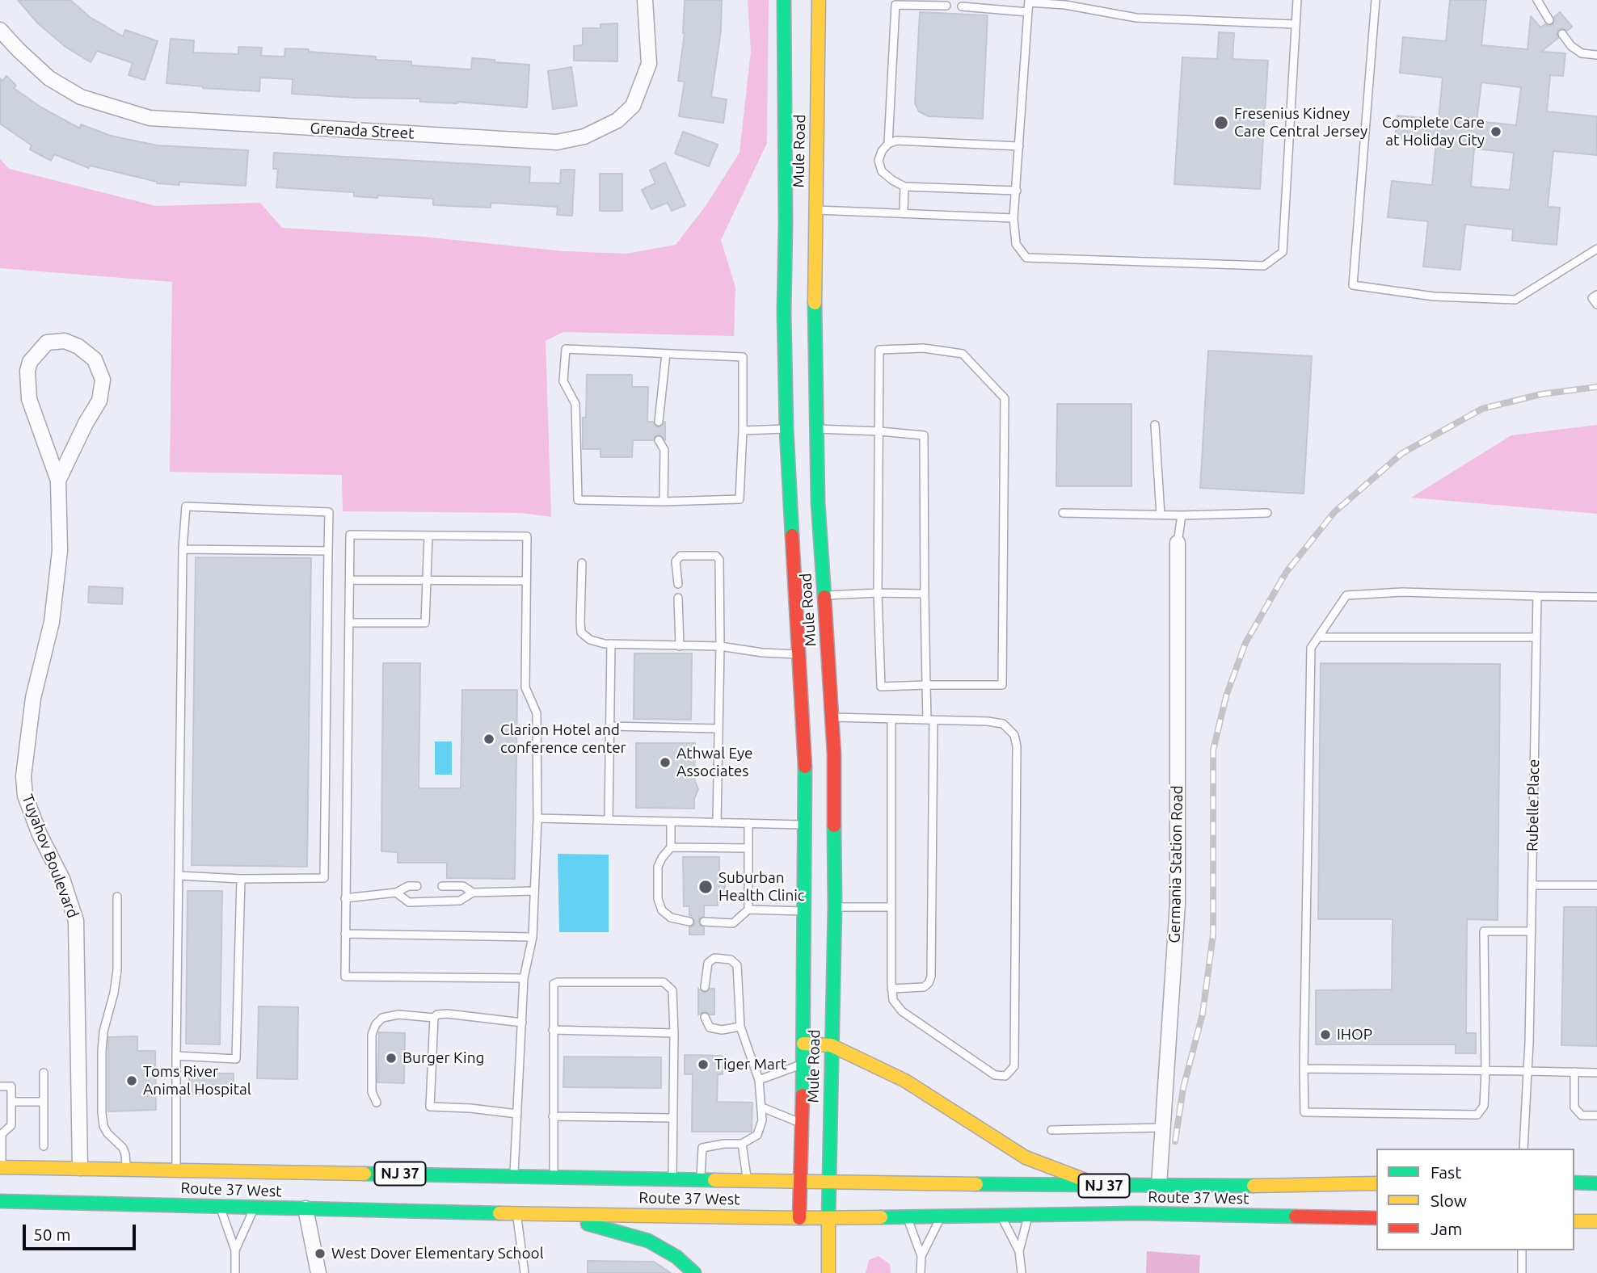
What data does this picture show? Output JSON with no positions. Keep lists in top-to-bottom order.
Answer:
{
  "streets": {
    "main road": ["Mule Road", "NJ 37", "Route 37 West"],
    "street": ["Grenada Street", "Tuyahov Boulevard", "Germania Station Road"],
    "lane": ["Rubelle Place"]
  },
  "crossings": [
    ["Mule Road", "Route 37 West"],
    ["Tuyahov Boulevard", "Route 37 West"],
    ["Germania Station Road", "Route 37 West"]
  ],
  "places": [
    "Fresenius Kidney Care Central Jersey",
    "Complete Care at Holiday City",
    "Clarion Hotel and conference center",
    "Athwal Eye Associates",
    "Suburban Health Clinic",
    "IHOP",
    "Burger King",
    "Tiger Mart",
    "Toms River Animal Hospital",
    "West Dover Elementary School"
  ],
  "legend": ["Fast", "Slow", "Jam"],
  "scale_bar": "50 m"
}
